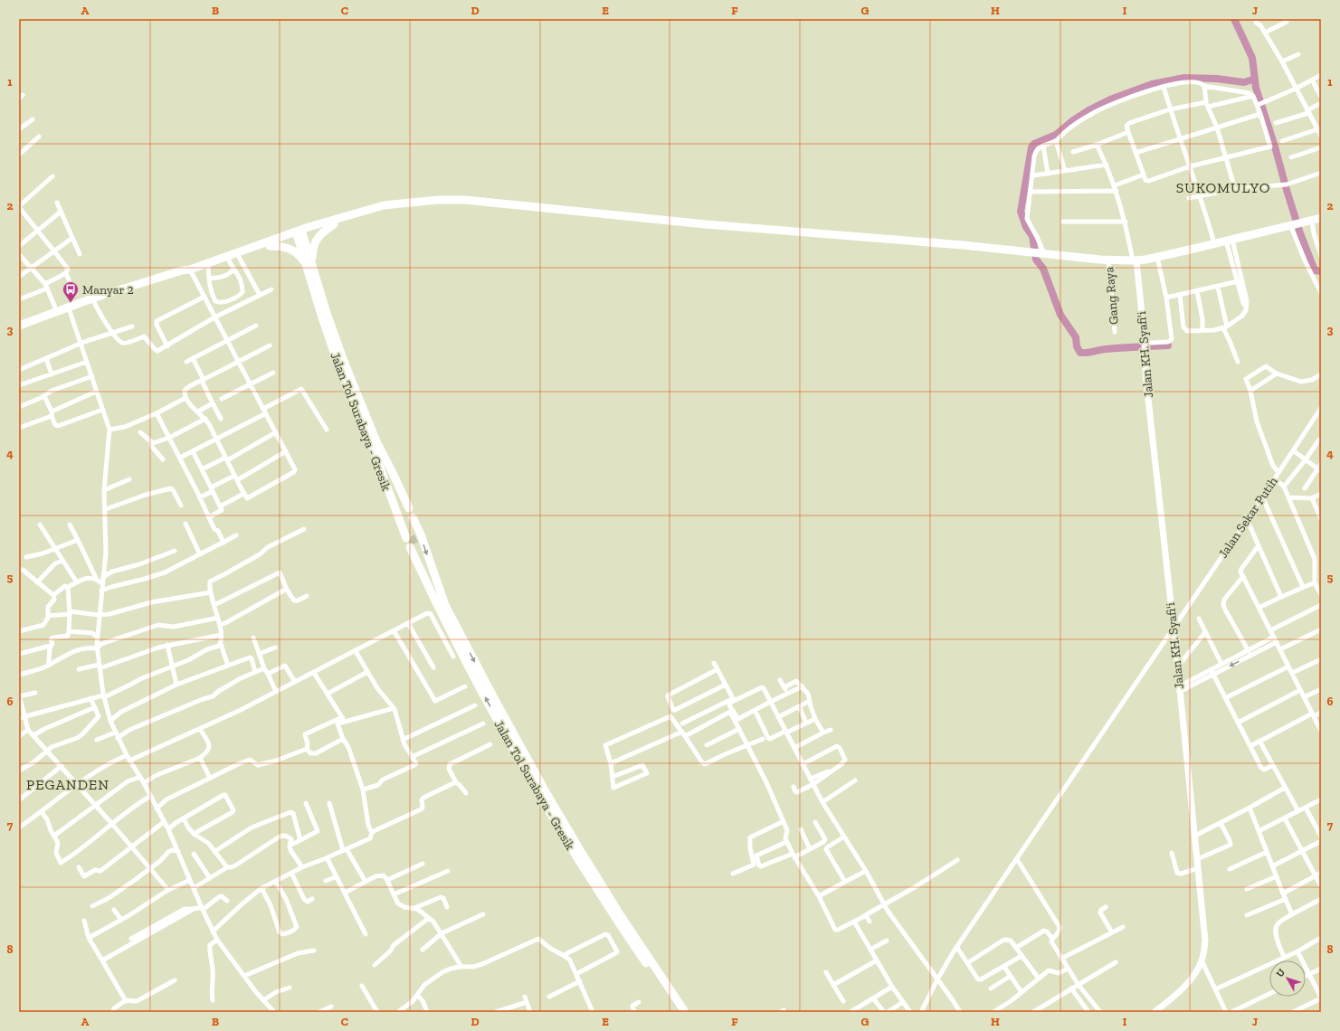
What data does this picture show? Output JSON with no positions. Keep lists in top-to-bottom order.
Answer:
{
  "streets": {
    "highway": ["Jalan Tol Surabaya - Gresik"],
    "main road": ["Jalan KH. Syafi'i"],
    "street": ["Gang Raya", "Jalan Sekar Putih"]
  },
  "crossings": [
    ["Jalan KH. Syafi'i", "Jalan Sekar Putih"]
  ],
  "districts": ["SUKOMULYO", "PEGANDEN"],
  "places": {
    "bus stop": ["Manyar 2"]
  },
  "north": "top left",
  "grid": {
    "columns": [
      "A",
      "B",
      "C",
      "D",
      "E",
      "F",
      "G",
      "H",
      "I",
      "J"
    ],
    "rows": [
      "1",
      "2",
      "3",
      "4",
      "5",
      "6",
      "7",
      "8"
    ]
  }
}
